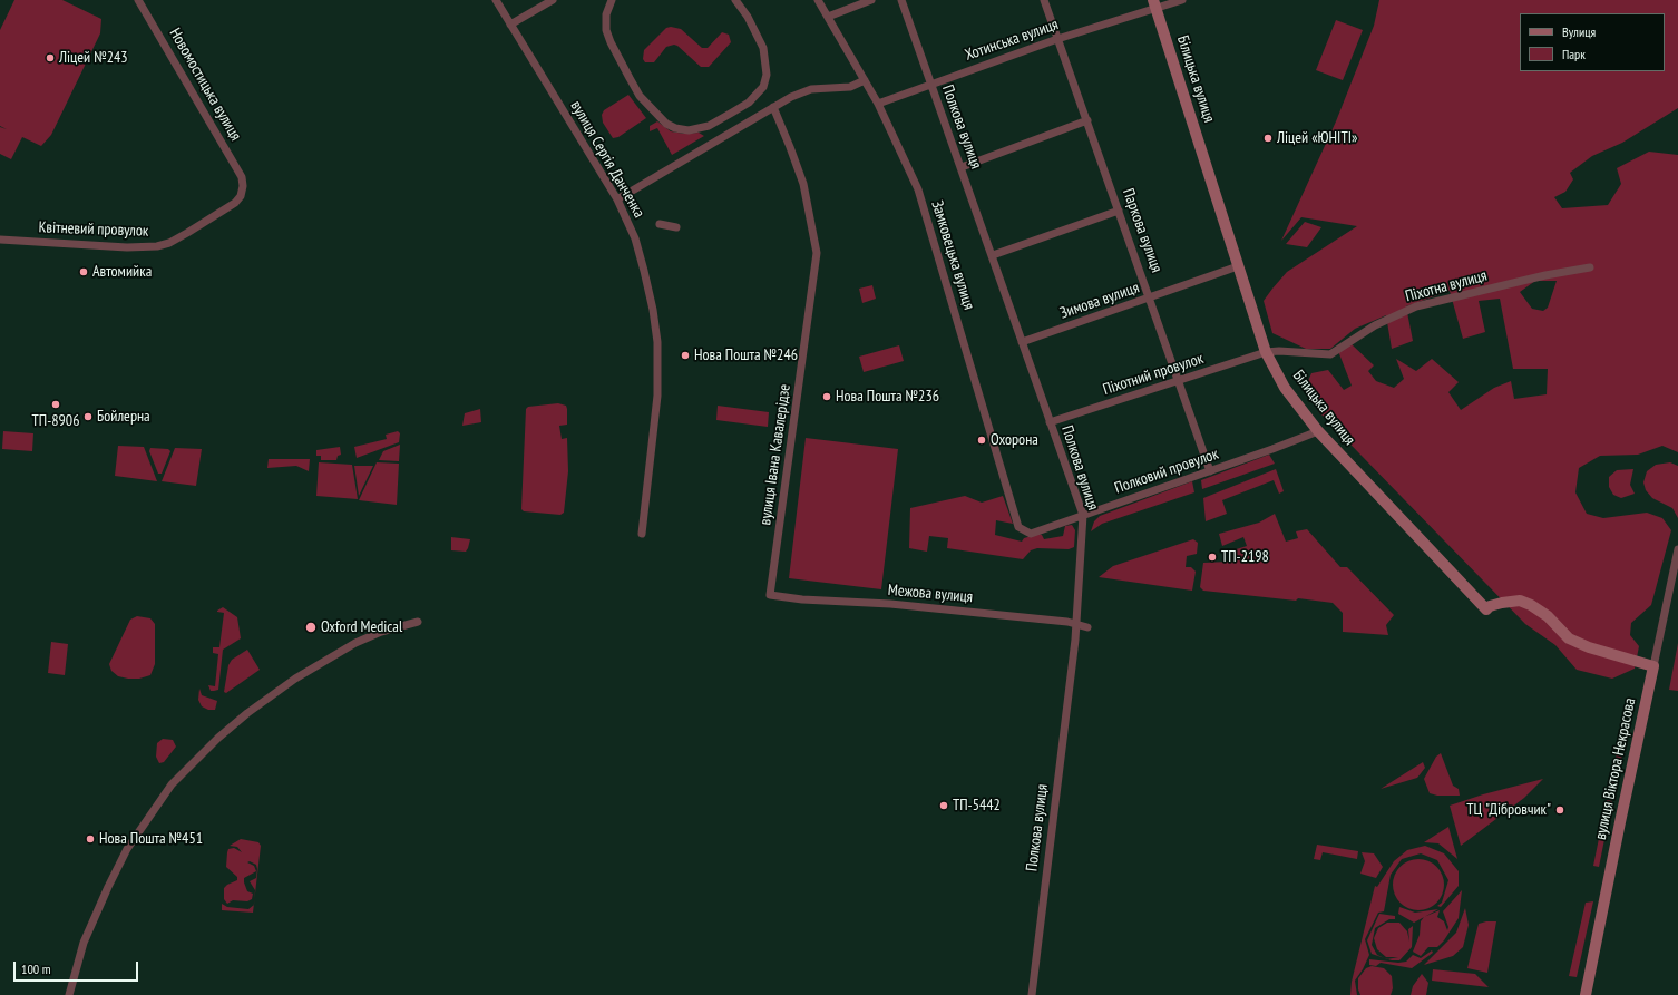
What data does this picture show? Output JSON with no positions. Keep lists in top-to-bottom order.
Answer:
{
  "streets": {
    "main road": ["Білицька вулиця", "вулиця Віктора Некрасова"],
    "street": [
      "Хотинська вулиця",
      "Новомостицька вулиця",
      "Полкова вулиця",
      "вулиця Сергія Данченка",
      "Квітневий провулок",
      "Паркова вулиця",
      "Замковецька вулиця",
      "Піхотна вулиця",
      "Зимова вулиця",
      "Піхотний провулок",
      "вулиця Івана Кавалерідзе",
      "Полковий провулок",
      "Межова вулиця"
    ]
  },
  "crossings": [
    ["Хотинська вулиця", "Білицька вулиця"],
    ["Хотинська вулиця", "Полкова вулиця"],
    ["Хотинська вулиця", "Паркова вулиця"],
    ["Хотинська вулиця", "Замковецька вулиця"],
    ["Білицька вулиця", "Піхотна вулиця"],
    ["Білицька вулиця", "Зимова вулиця"],
    ["Білицька вулиця", "Піхотний провулок"],
    ["Білицька вулиця", "Полковий провулок"],
    ["Білицька вулиця", "вулиця Віктора Некрасова"],
    ["Новомостицька вулиця", "Квітневий провулок"],
    ["Полкова вулиця", "Зимова вулиця"],
    ["Полкова вулиця", "Піхотний провулок"],
    ["Полкова вулиця", "Полковий провулок"],
    ["Полкова вулиця", "Межова вулиця"],
    ["Паркова вулиця", "Зимова вулиця"],
    ["Паркова вулиця", "Піхотний провулок"],
    ["Паркова вулиця", "Полковий провулок"],
    ["Замковецька вулиця", "Полковий провулок"],
    ["Піхотна вулиця", "Піхотний провулок"],
    ["вулиця Івана Кавалерідзе", "Межова вулиця"]
  ],
  "places": [
    "Ліцей №243",
    "Ліцей «ЮНІТІ»",
    "Автомийка",
    "Нова Пошта №246",
    "Нова Пошта №236",
    "ТП-8906",
    "Бойлерна",
    "Охорона",
    "ТП-2198",
    "Oxford Medical",
    "ТП-5442",
    "ТЦ \"Дібровчик\"",
    "Нова Пошта №451"
  ],
  "legend": ["Вулиця", "Парк"],
  "scale_bar": "100 m"
}
